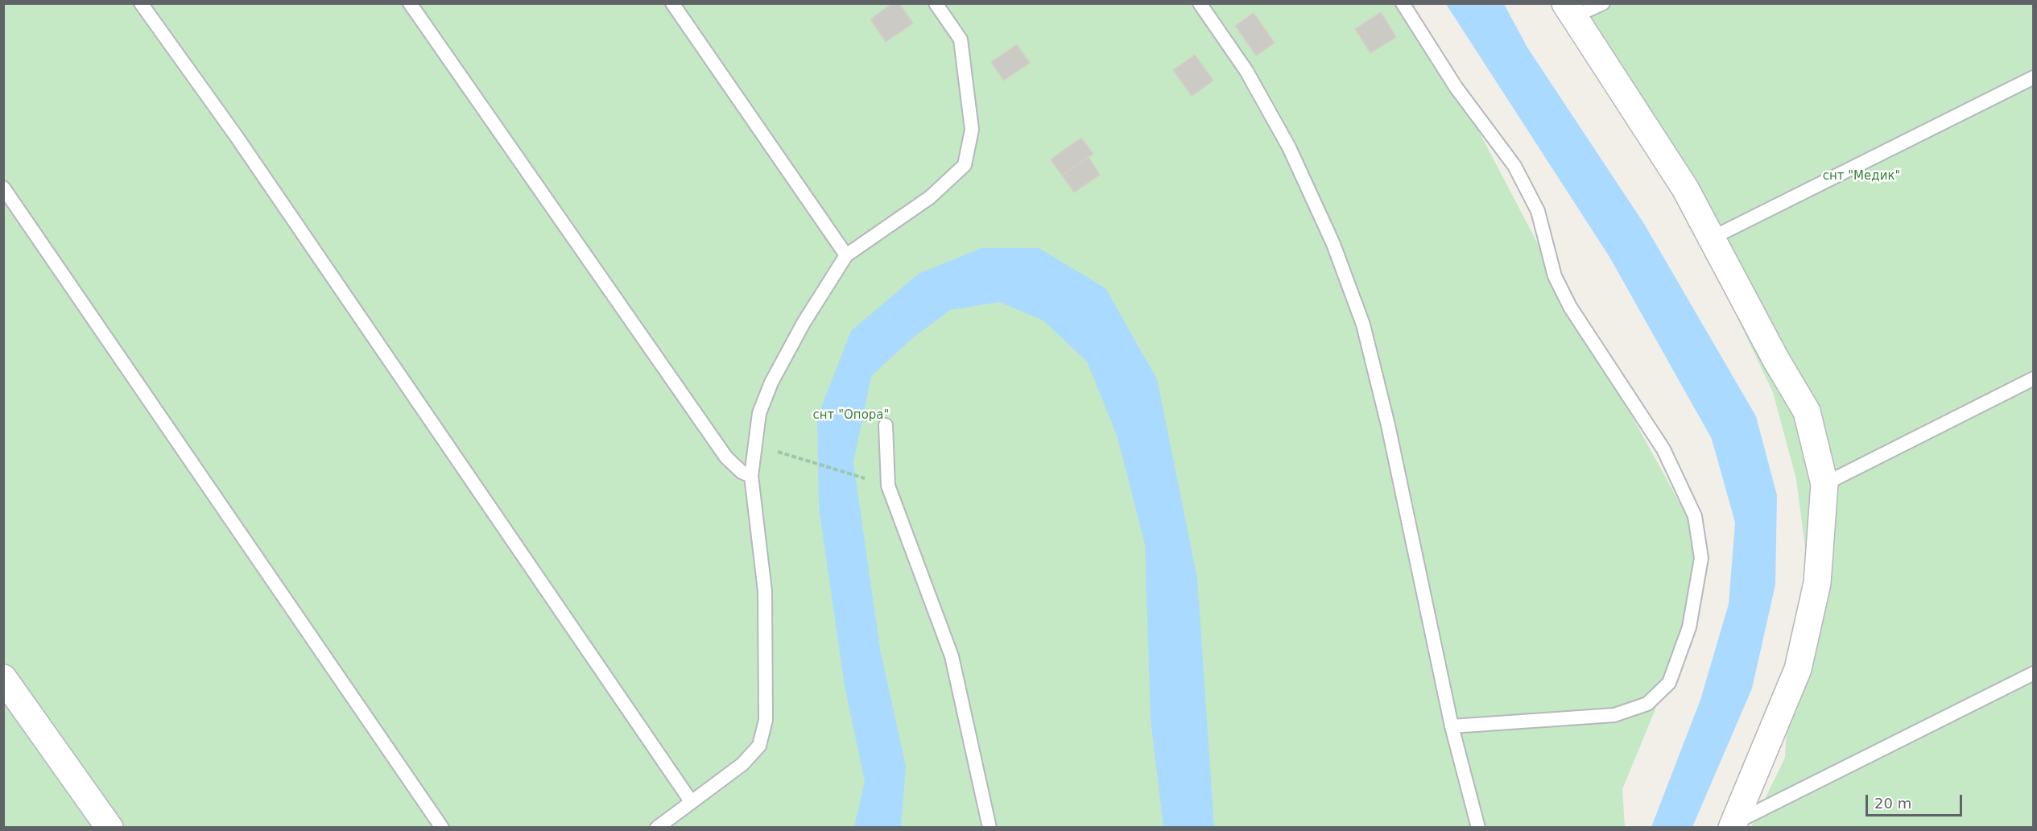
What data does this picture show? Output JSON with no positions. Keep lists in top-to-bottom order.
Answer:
{
  "parks": ["снт \"Медик\"", "снт \"Опора\""],
  "scale_bar": "20 m"
}
